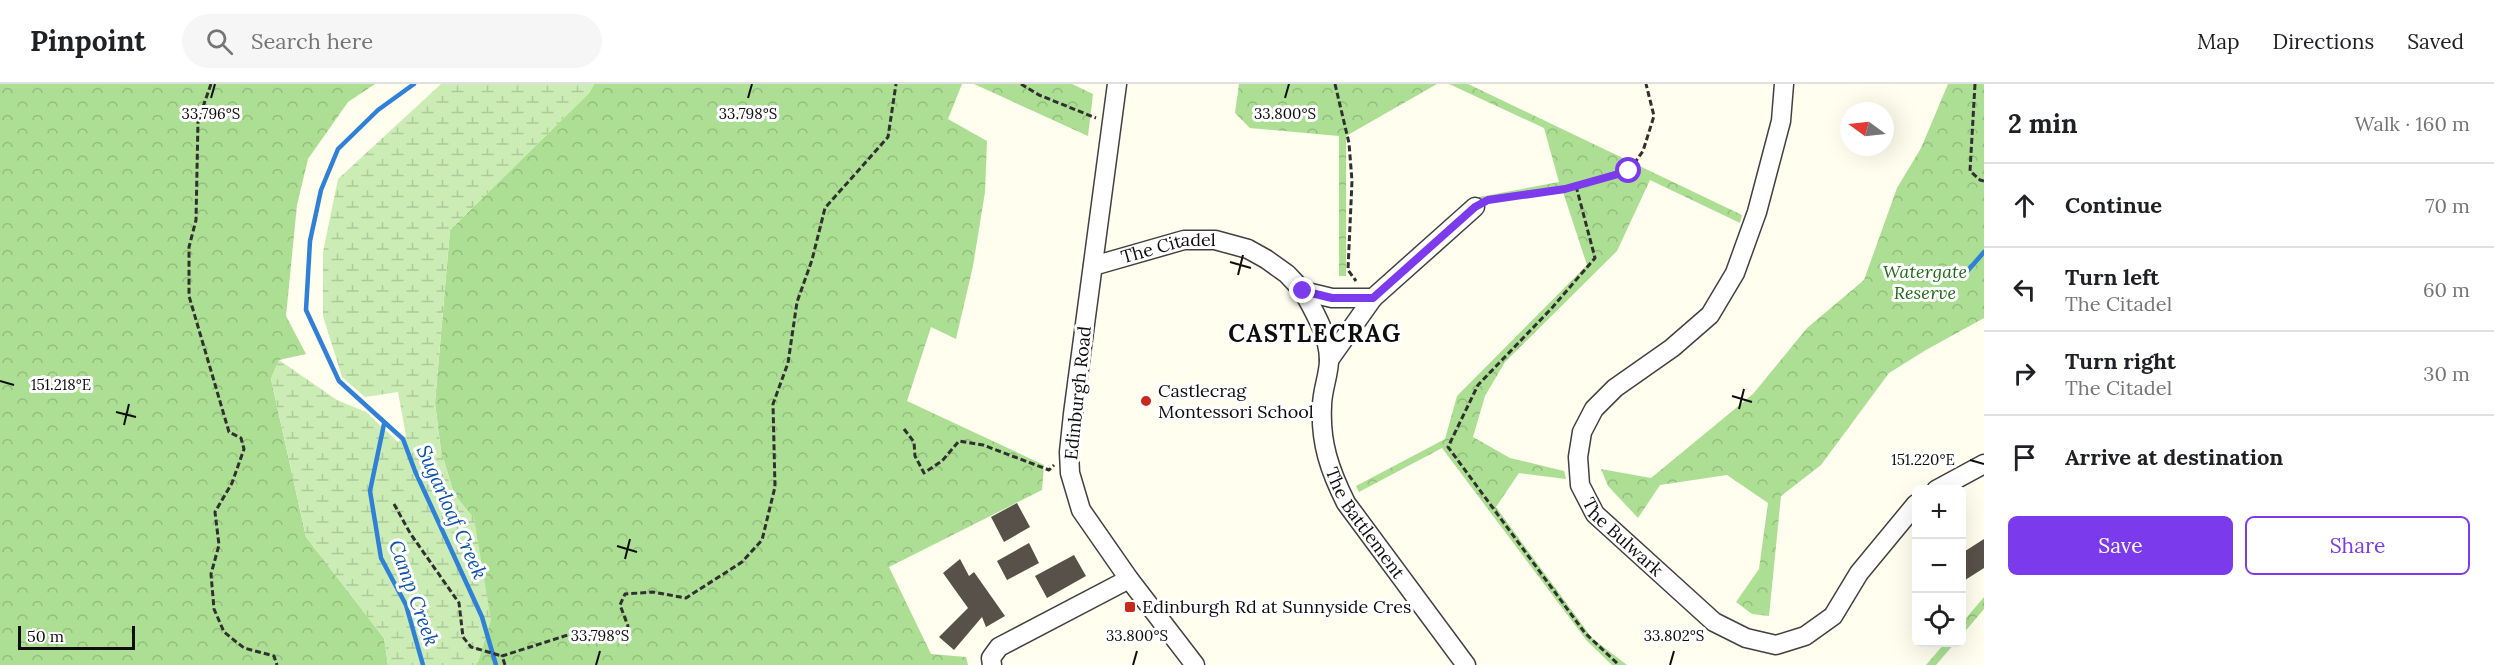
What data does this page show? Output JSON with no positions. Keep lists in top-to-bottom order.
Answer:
{
  "streets": {
    "street": [
      "The Citadel",
      "Edinburgh Road",
      "The Battlement",
      "The Bulwark"
    ]
  },
  "crossings": [
    ["The Citadel", "Edinburgh Road"],
    ["The Citadel", "The Battlement"]
  ],
  "districts": ["CASTLECRAG"],
  "water": ["Sugarloaf Creek", "Camp Creek"],
  "parks": ["Watergate Reserve"],
  "places": {
    "other": ["Castlecrag Montessori School"],
    "transit": ["Edinburgh Rd at Sunnyside Cres"]
  },
  "scale_bar": "50 m",
  "north": "left",
  "page": {
    "header": "Pinpoint",
    "search": "Search here",
    "nav": ["Map", "Directions", "Saved"],
    "heading": ["2 min", "Walk · 160 m"],
    "list": [
      ["Continue", "70 m"],
      ["Turn left", "The Citadel", "60 m"],
      ["Turn right", "The Citadel", "30 m"],
      "Arrive at destination"
    ],
    "map_buttons": ["+", "−"],
    "buttons": ["Save", "Share"],
    "scale": "50 m"
  },
  "coordinates": [
    "33.798°S",
    "33.796°S",
    "33.800°S",
    "151.218°E",
    "151.220°E",
    "33.802°S"
  ]
}
